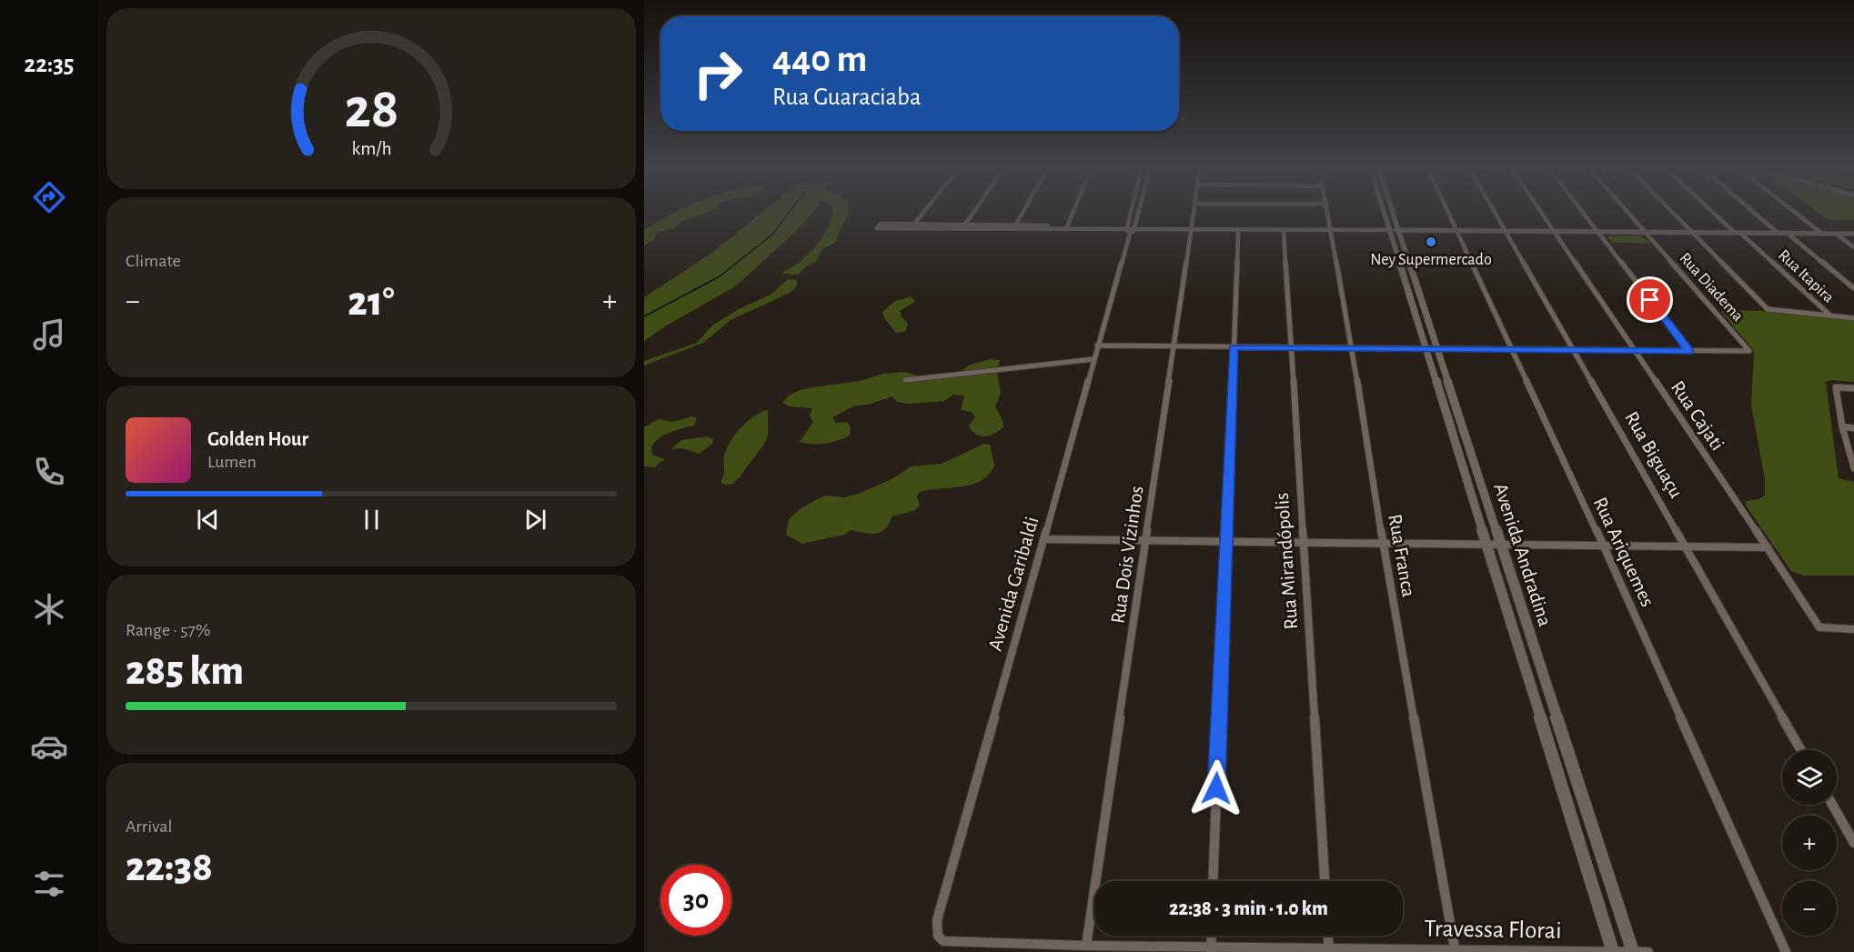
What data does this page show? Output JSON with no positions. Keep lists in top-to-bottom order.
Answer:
{
  "streets": {
    "main road": ["Avenida Andradina"],
    "street": [
      "Rua Itapira",
      "Rua Diadema",
      "Rua Cajati",
      "Rua Biguaçu",
      "Rua Ariquemes",
      "Rua Dois Vizinhos",
      "Rua Franca",
      "Rua Mirandópolis",
      "Avenida Garibaldi",
      "Travessa Florai"
    ]
  },
  "crossings": [
    ["Rua Dois Vizinhos", "Travessa Florai"],
    ["Avenida Andradina", "Travessa Florai"],
    ["Rua Franca", "Travessa Florai"],
    ["Avenida Garibaldi", "Travessa Florai"]
  ],
  "places": ["Ney Supermercado"],
  "page": {
    "tabs": "22:35",
    "turn": ["440 m", "Rua Guaraciaba"],
    "tile": [
      "Climate",
      ["Range · 57%", "285 km"],
      ["Arrival", "22:38"]
    ],
    "heat": ["−", "21°", "+"],
    "song": ["Golden Hour", "Lumen"],
    "map_buttons": ["+", "−"],
    "limit": "30",
    "trip": "22:38 · 3 min · 1.0 km",
    "gauge": ["28", "km/h"]
  }
}
